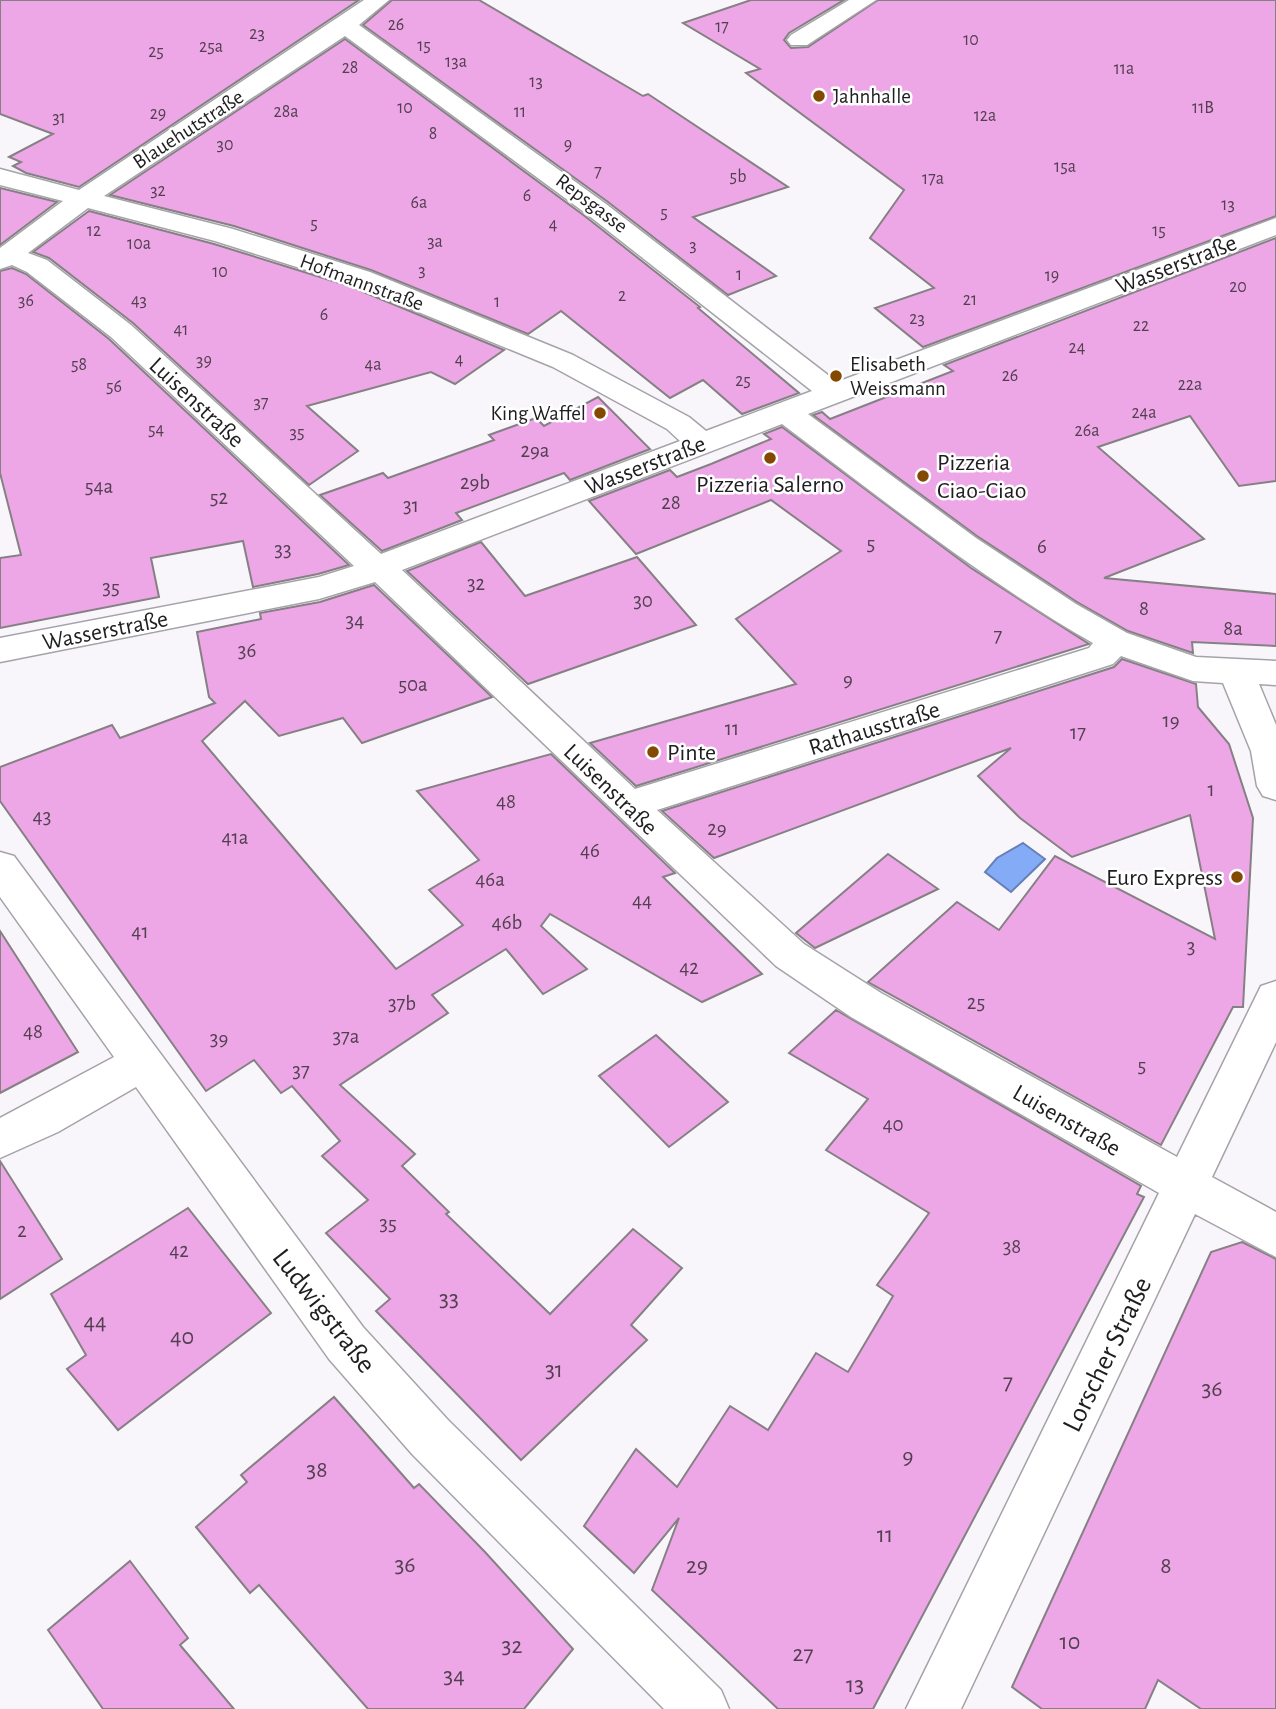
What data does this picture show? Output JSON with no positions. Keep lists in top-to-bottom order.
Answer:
{
  "streets": {
    "street": [
      "Blauehutstraße",
      "Repsgasse",
      "Wasserstraße",
      "Hofmannstraße",
      "Luisenstraße",
      "Rathausstraße",
      "Ludwigstraße",
      "Lorscher Straße"
    ]
  },
  "crossings": [
    ["Blauehutstraße", "Repsgasse"],
    ["Blauehutstraße", "Hofmannstraße"],
    ["Blauehutstraße", "Luisenstraße"],
    ["Repsgasse", "Wasserstraße"],
    ["Wasserstraße", "Hofmannstraße"],
    ["Wasserstraße", "Luisenstraße"],
    ["Luisenstraße", "Rathausstraße"],
    ["Luisenstraße", "Lorscher Straße"]
  ],
  "places": [
    "Jahnhalle",
    "Elisabeth Weissmann",
    "King Waffel",
    "Pizzeria Salerno",
    "Pizzeria Ciao-Ciao",
    "Pinte",
    "Euro Express"
  ],
  "house_numbers": [
    "26",
    "17",
    "23",
    "10",
    "15",
    "25a",
    "25",
    "13a",
    "28",
    "11a",
    "13",
    "10",
    "11B",
    "28a",
    "11",
    "29",
    "12a",
    "31",
    "8",
    "30",
    "9",
    "15a",
    "7",
    "5b",
    "17a",
    "32",
    "6",
    "6a",
    "13",
    "5",
    "5",
    "4",
    "12",
    "15",
    "3a",
    "10a",
    "3",
    "3",
    "10",
    "1",
    "19",
    "20",
    "2",
    "21",
    "36",
    "43",
    "1",
    "6",
    "23",
    "22",
    "41",
    "24",
    "4",
    "39",
    "58",
    "4a",
    "26",
    "25",
    "22a",
    "56",
    "37",
    "24a",
    "54",
    "26a",
    "35",
    "29a",
    "29b",
    "54a",
    "52",
    "28",
    "31",
    "5",
    "6",
    "33",
    "32",
    "35",
    "30",
    "8",
    "34",
    "8a",
    "7",
    "36",
    "9",
    "50a",
    "19",
    "11",
    "17",
    "1",
    "48",
    "43",
    "29",
    "41a",
    "46",
    "46a",
    "44",
    "46b",
    "41",
    "3",
    "42",
    "25",
    "37b",
    "48",
    "37a",
    "39",
    "5",
    "37",
    "40",
    "35",
    "2",
    "38",
    "42",
    "33",
    "44",
    "40",
    "31",
    "7",
    "36",
    "9",
    "38",
    "11",
    "36",
    "29",
    "8",
    "10",
    "32",
    "27",
    "34",
    "13"
  ]
}
